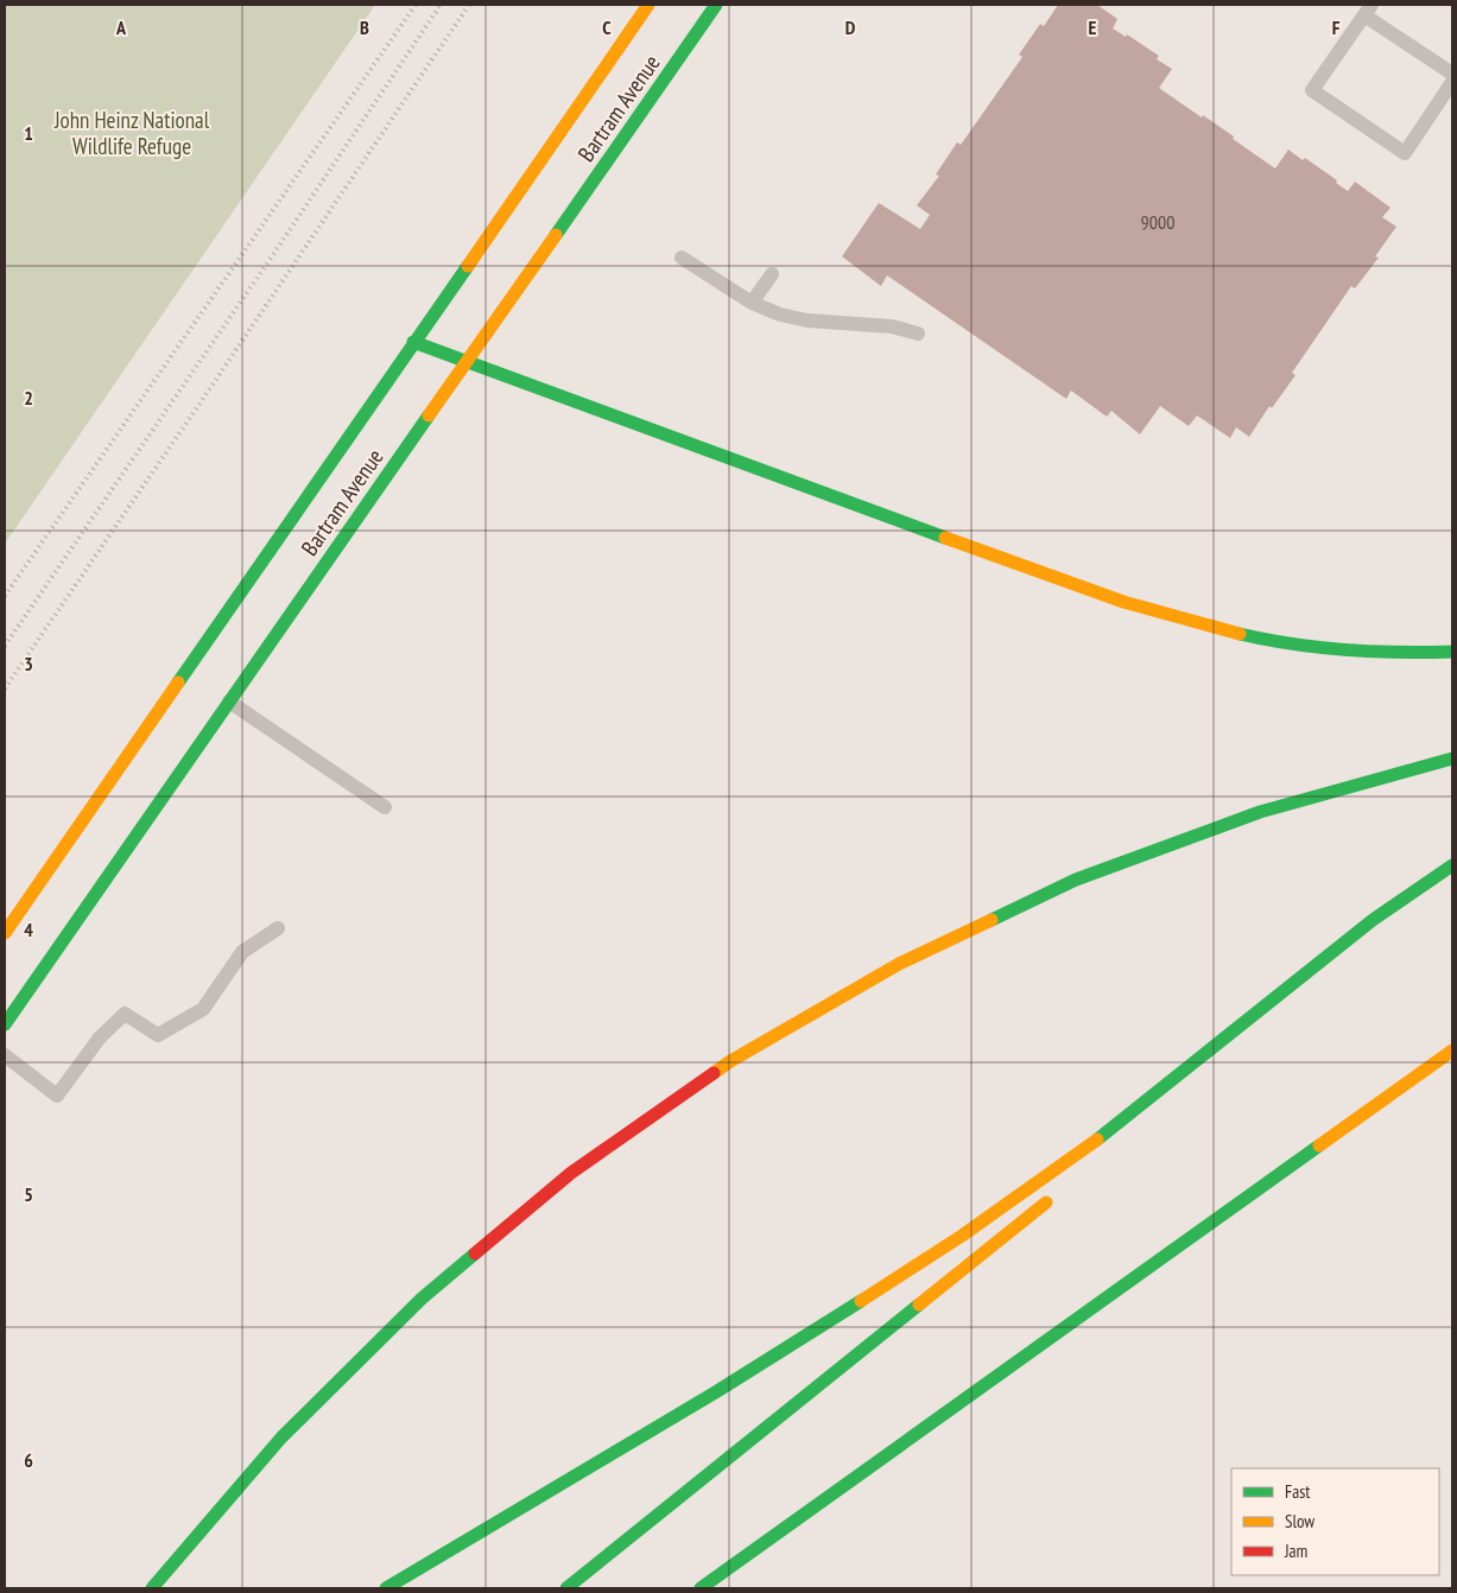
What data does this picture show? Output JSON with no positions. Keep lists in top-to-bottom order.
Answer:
{
  "streets": {
    "main road": ["Bartram Avenue"]
  },
  "parks": ["John Heinz National Wildlife Refuge"],
  "house_numbers": ["9000"],
  "legend": ["Fast", "Slow", "Jam"],
  "grid": {
    "columns": [
      "A",
      "B",
      "C",
      "D",
      "E",
      "F"
    ],
    "rows": [
      "1",
      "2",
      "3",
      "4",
      "5",
      "6"
    ]
  }
}
